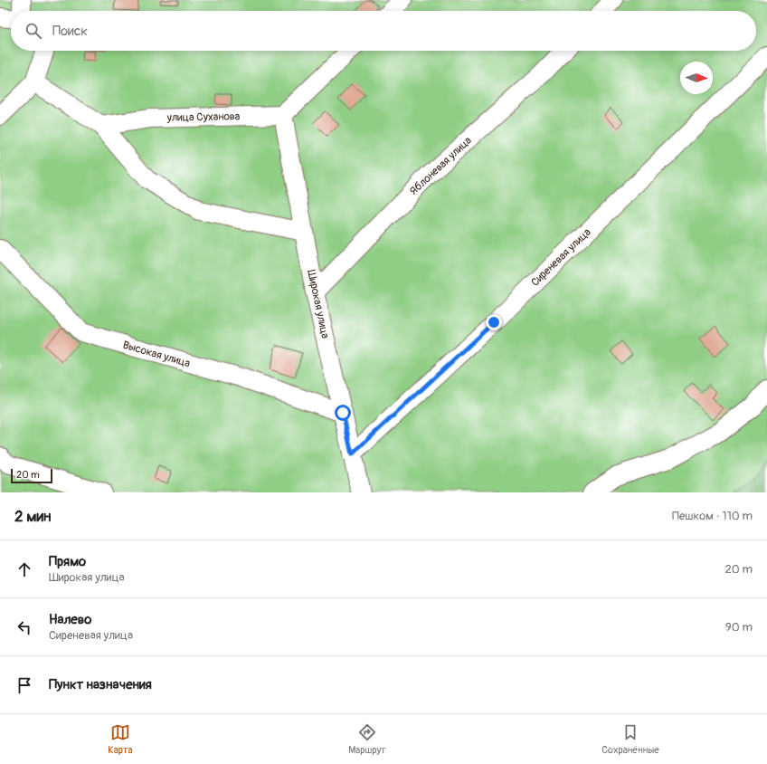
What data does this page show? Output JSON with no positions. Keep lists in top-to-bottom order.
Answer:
{
  "streets": {
    "lane": [
      "улица Суханова",
      "Яблоневая улица",
      "Сиреневая улица",
      "Широкая улица",
      "Высокая улица"
    ]
  },
  "crossings": [
    ["улица Суханова", "Широкая улица"],
    ["Яблоневая улица", "Широкая улица"],
    ["Сиреневая улица", "Широкая улица"],
    ["Широкая улица", "Высокая улица"]
  ],
  "scale_bar": "20 m",
  "north": "right",
  "page": {
    "search": "Поиск",
    "scale": "20 m",
    "heading": ["2 мин", "Пешком · 110 m"],
    "list": [
      ["Прямо", "Широкая улица", "20 m"],
      ["Налево", "Сиреневая улица", "90 m"],
      "Пункт назначения"
    ],
    "nav": ["Карта", "Маршрут", "Сохранённые"]
  }
}
